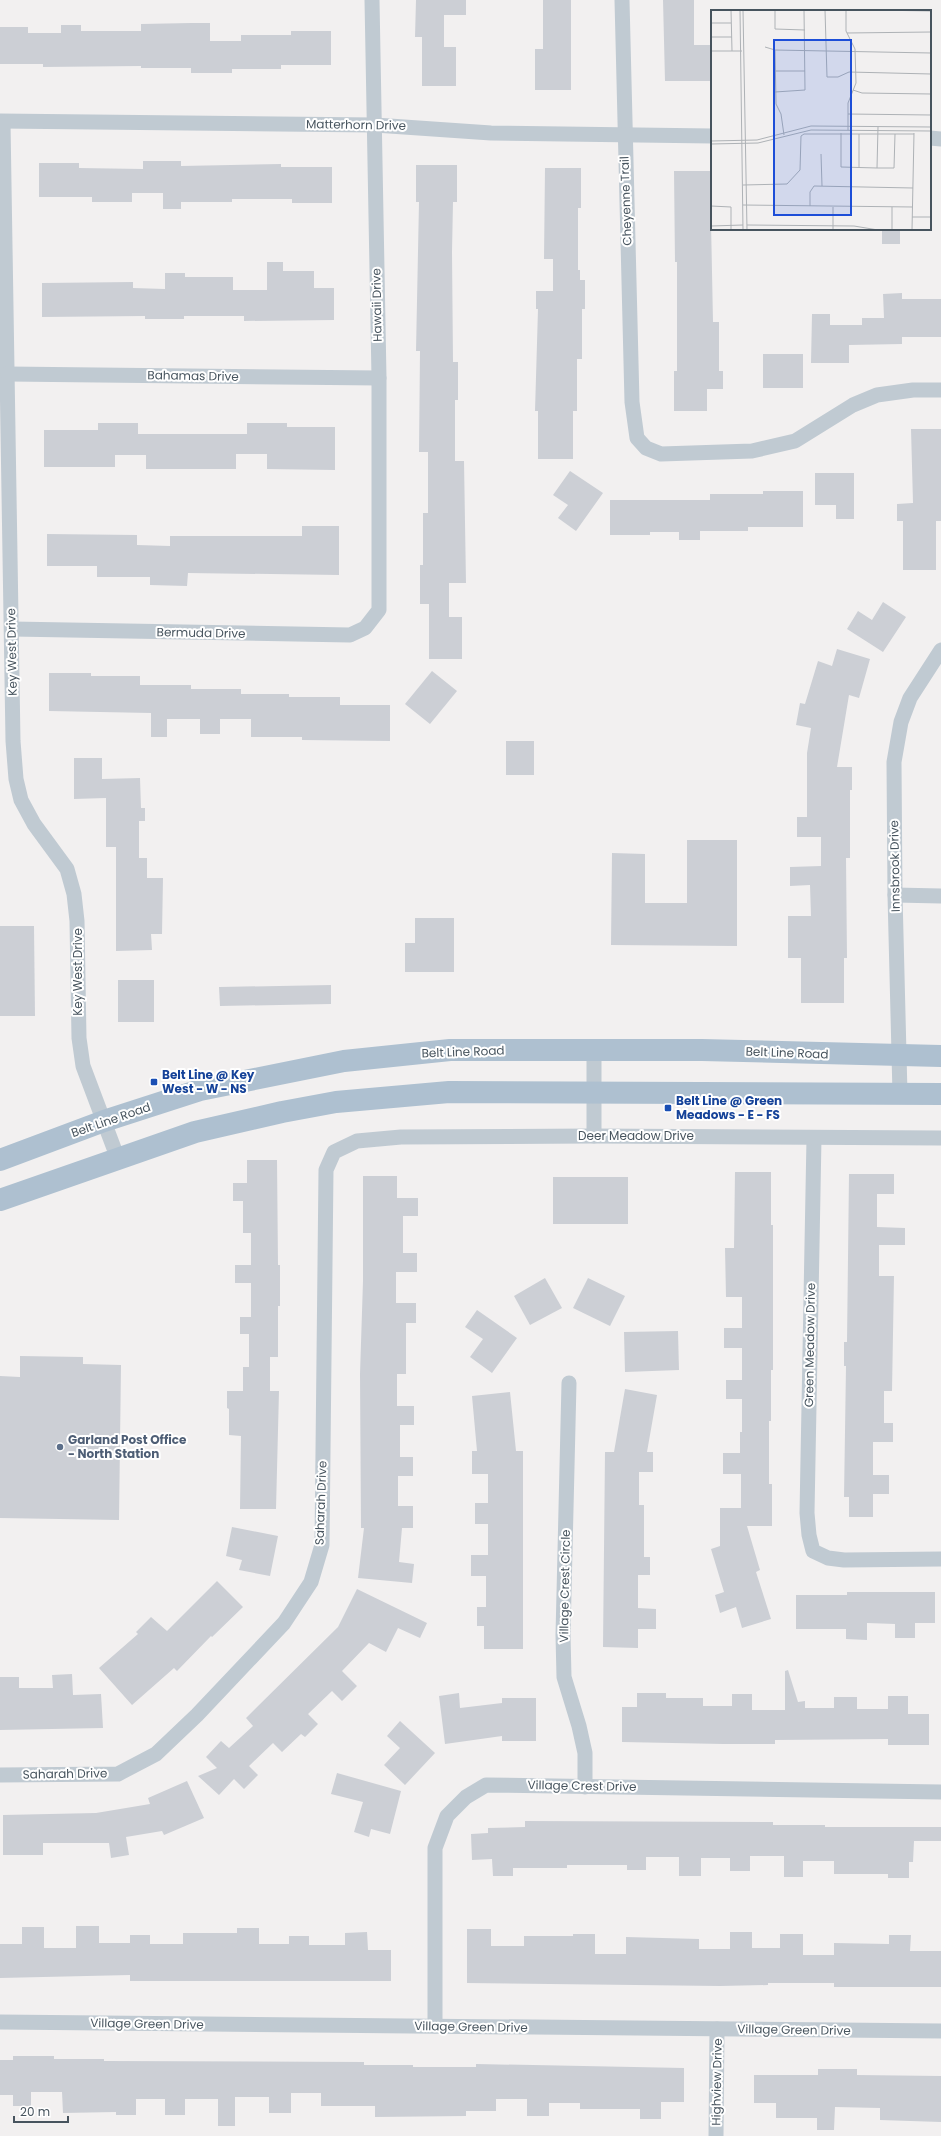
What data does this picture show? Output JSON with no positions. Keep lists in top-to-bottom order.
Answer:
{
  "streets": {
    "main road": ["Belt Line Road"],
    "street": [
      "Matterhorn Drive",
      "Cheyenne Trail",
      "Hawaii Drive",
      "Bahamas Drive",
      "Bermuda Drive",
      "Key West Drive",
      "Innsbrook Drive",
      "Deer Meadow Drive",
      "Green Meadow Drive",
      "Saharah Drive",
      "Village Crest Circle",
      "Village Crest Drive",
      "Village Green Drive",
      "Highview Drive"
    ]
  },
  "crossings": [
    ["Matterhorn Drive", "Cheyenne Trail"],
    ["Matterhorn Drive", "Hawaii Drive"],
    ["Matterhorn Drive", "Key West Drive"],
    ["Hawaii Drive", "Bahamas Drive"],
    ["Hawaii Drive", "Bermuda Drive"],
    ["Bahamas Drive", "Key West Drive"],
    ["Bermuda Drive", "Key West Drive"],
    ["Key West Drive", "Belt Line Road"],
    ["Innsbrook Drive", "Belt Line Road"],
    ["Deer Meadow Drive", "Green Meadow Drive"],
    ["Deer Meadow Drive", "Saharah Drive"],
    ["Village Crest Circle", "Village Crest Drive"],
    ["Village Crest Drive", "Village Green Drive"],
    ["Village Green Drive", "Highview Drive"]
  ],
  "places": {
    "transit": ["Belt Line @ Key West - W - NS", "Belt Line @ Green Meadows - E - FS"],
    "other": ["Garland Post Office - North Station"]
  },
  "scale_bar": "20 m"
}
